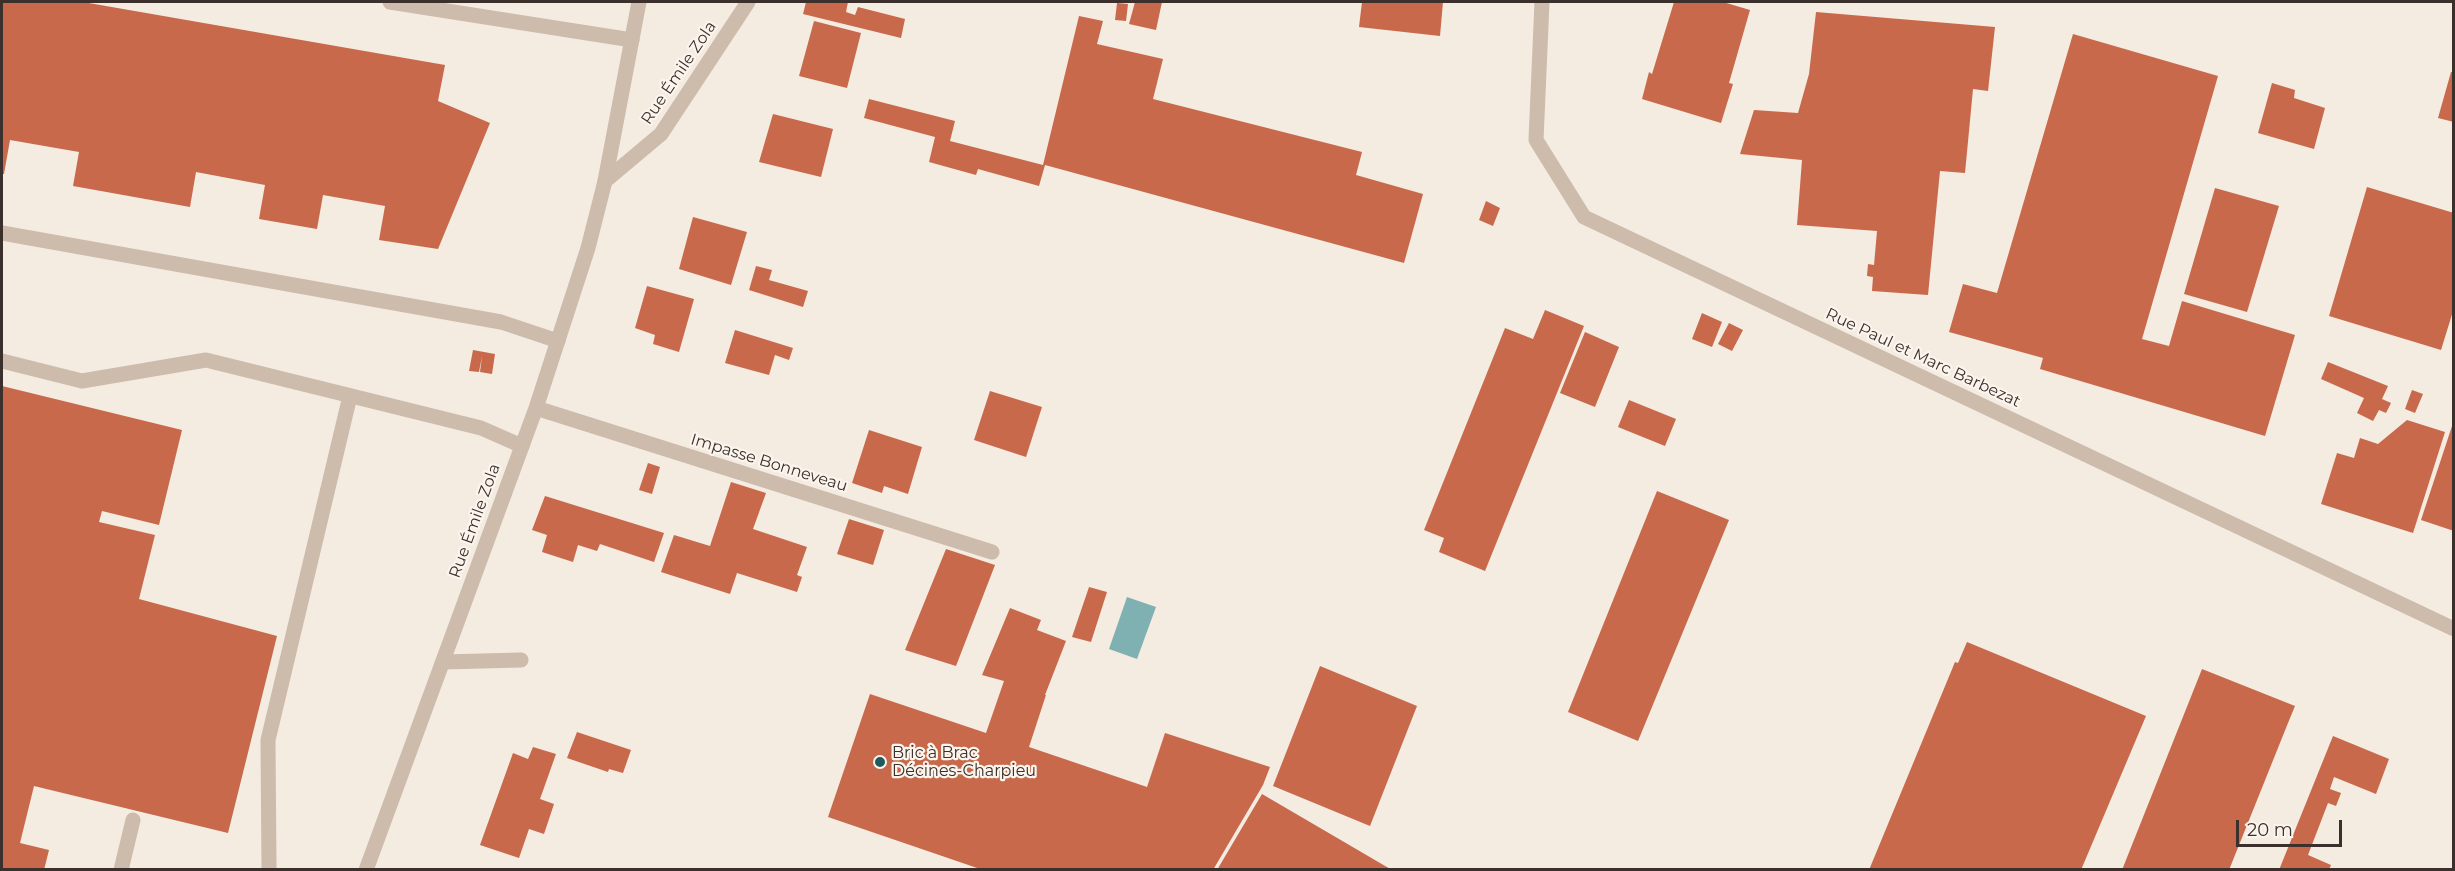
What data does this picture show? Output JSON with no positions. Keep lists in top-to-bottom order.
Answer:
{
  "streets": {
    "street": ["Rue Émile Zola", "Rue Paul et Marc Barbezat", "Impasse Bonneveau"]
  },
  "crossings": [
    ["Rue Émile Zola", "Impasse Bonneveau"]
  ],
  "places": ["Bric à Brac Décines-Charpieu"],
  "scale_bar": "20 m"
}
